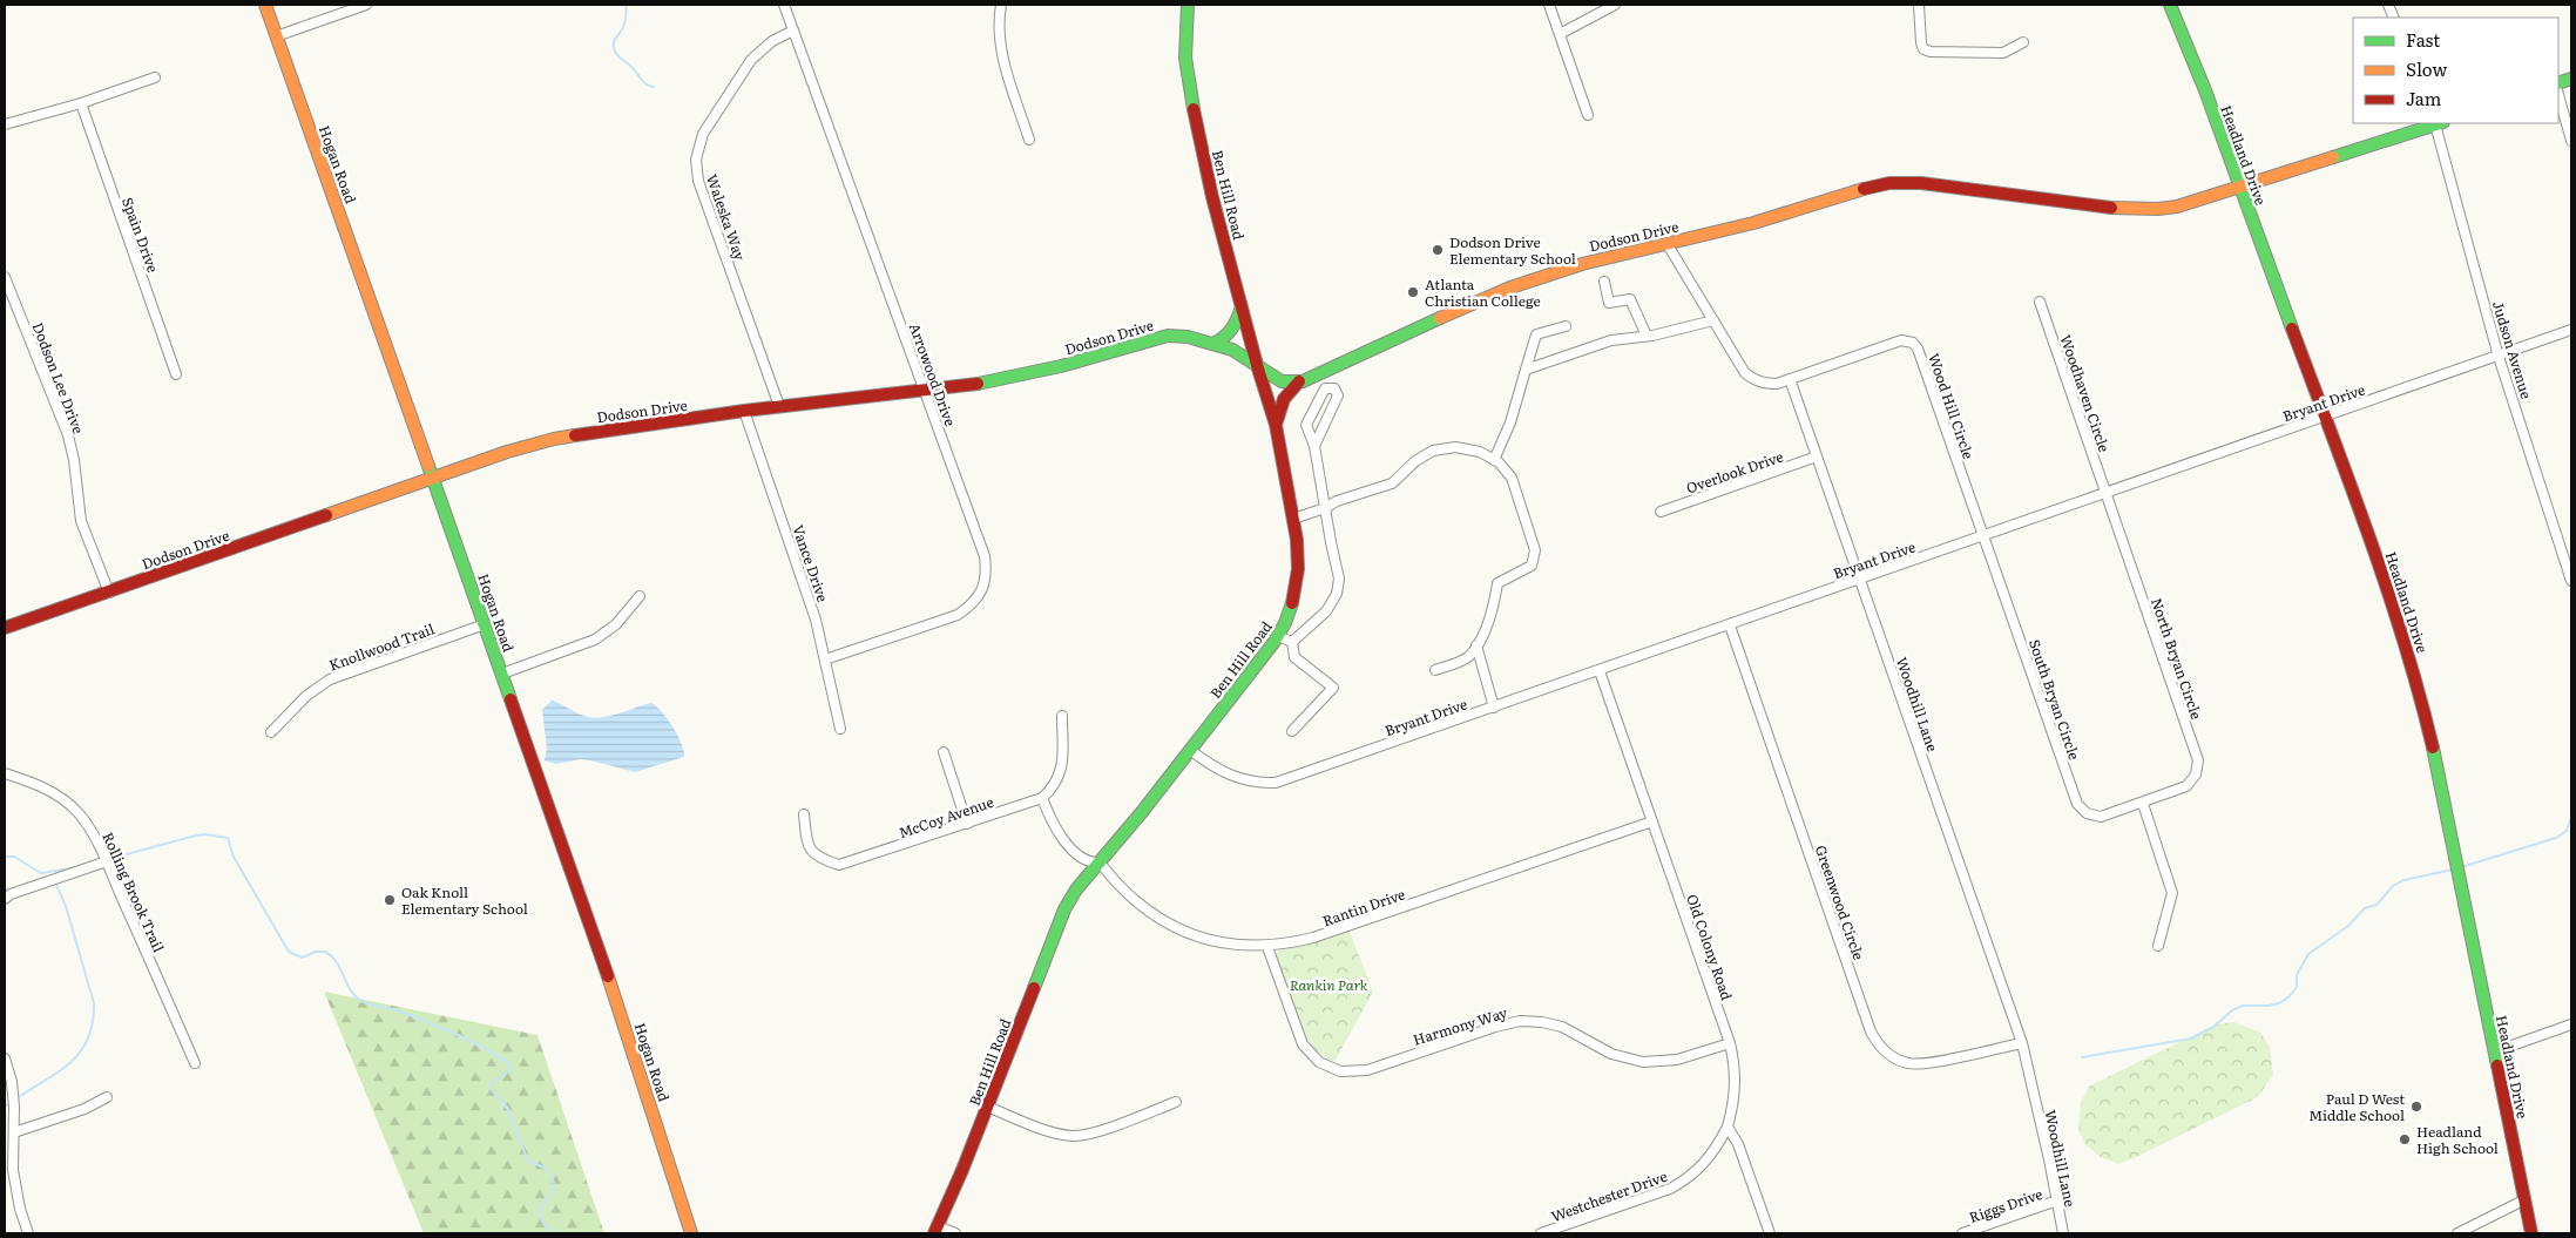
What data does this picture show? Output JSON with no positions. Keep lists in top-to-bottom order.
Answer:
{
  "streets": {
    "street": [
      "Headland Drive",
      "Hogan Road",
      "Ben Hill Road",
      "Waleska Way",
      "Spain Drive",
      "Dodson Drive",
      "Judson Avenue",
      "Arrowood Drive",
      "Dodson Lee Drive",
      "Woodhaven Circle",
      "Bryant Drive",
      "Wood Hill Circle",
      "Overlook Drive",
      "Vance Drive",
      "Knollwood Trail",
      "North Bryan Circle",
      "South Bryan Circle",
      "Woodhill Lane",
      "McCoy Avenue",
      "Rolling Brook Trail",
      "Greenwood Circle",
      "Rantin Drive",
      "Old Colony Road",
      "Harmony Way",
      "Westchester Drive",
      "Riggs Drive"
    ]
  },
  "crossings": [
    ["Headland Drive", "Dodson Drive"],
    ["Headland Drive", "Bryant Drive"],
    ["Hogan Road", "Dodson Drive"],
    ["Hogan Road", "Knollwood Trail"],
    ["Ben Hill Road", "Dodson Drive"],
    ["Ben Hill Road", "Bryant Drive"],
    ["Ben Hill Road", "Rantin Drive"],
    ["Waleska Way", "Dodson Drive"],
    ["Waleska Way", "Arrowood Drive"],
    ["Dodson Drive", "Judson Avenue"],
    ["Dodson Drive", "Arrowood Drive"],
    ["Dodson Drive", "Dodson Lee Drive"],
    ["Dodson Drive", "Vance Drive"],
    ["Judson Avenue", "Bryant Drive"],
    ["Arrowood Drive", "Vance Drive"],
    ["Woodhaven Circle", "Bryant Drive"],
    ["Woodhaven Circle", "North Bryan Circle"],
    ["Bryant Drive", "Wood Hill Circle"],
    ["Bryant Drive", "North Bryan Circle"],
    ["Bryant Drive", "South Bryan Circle"],
    ["Bryant Drive", "Woodhill Lane"],
    ["Bryant Drive", "Greenwood Circle"],
    ["Bryant Drive", "Old Colony Road"],
    ["Wood Hill Circle", "South Bryan Circle"],
    ["Wood Hill Circle", "Woodhill Lane"],
    ["Overlook Drive", "Woodhill Lane"],
    ["North Bryan Circle", "South Bryan Circle"],
    ["Woodhill Lane", "Greenwood Circle"],
    ["Woodhill Lane", "Riggs Drive"],
    ["Rantin Drive", "Old Colony Road"],
    ["Rantin Drive", "Harmony Way"],
    ["Old Colony Road", "Harmony Way"],
    ["Old Colony Road", "Westchester Drive"]
  ],
  "parks": ["Rankin Park"],
  "places": [
    "Dodson Drive Elementary School",
    "Atlanta Christian College",
    "Oak Knoll Elementary School",
    "Paul D West Middle School",
    "Headland High School"
  ],
  "legend": ["Fast", "Slow", "Jam"]
}
